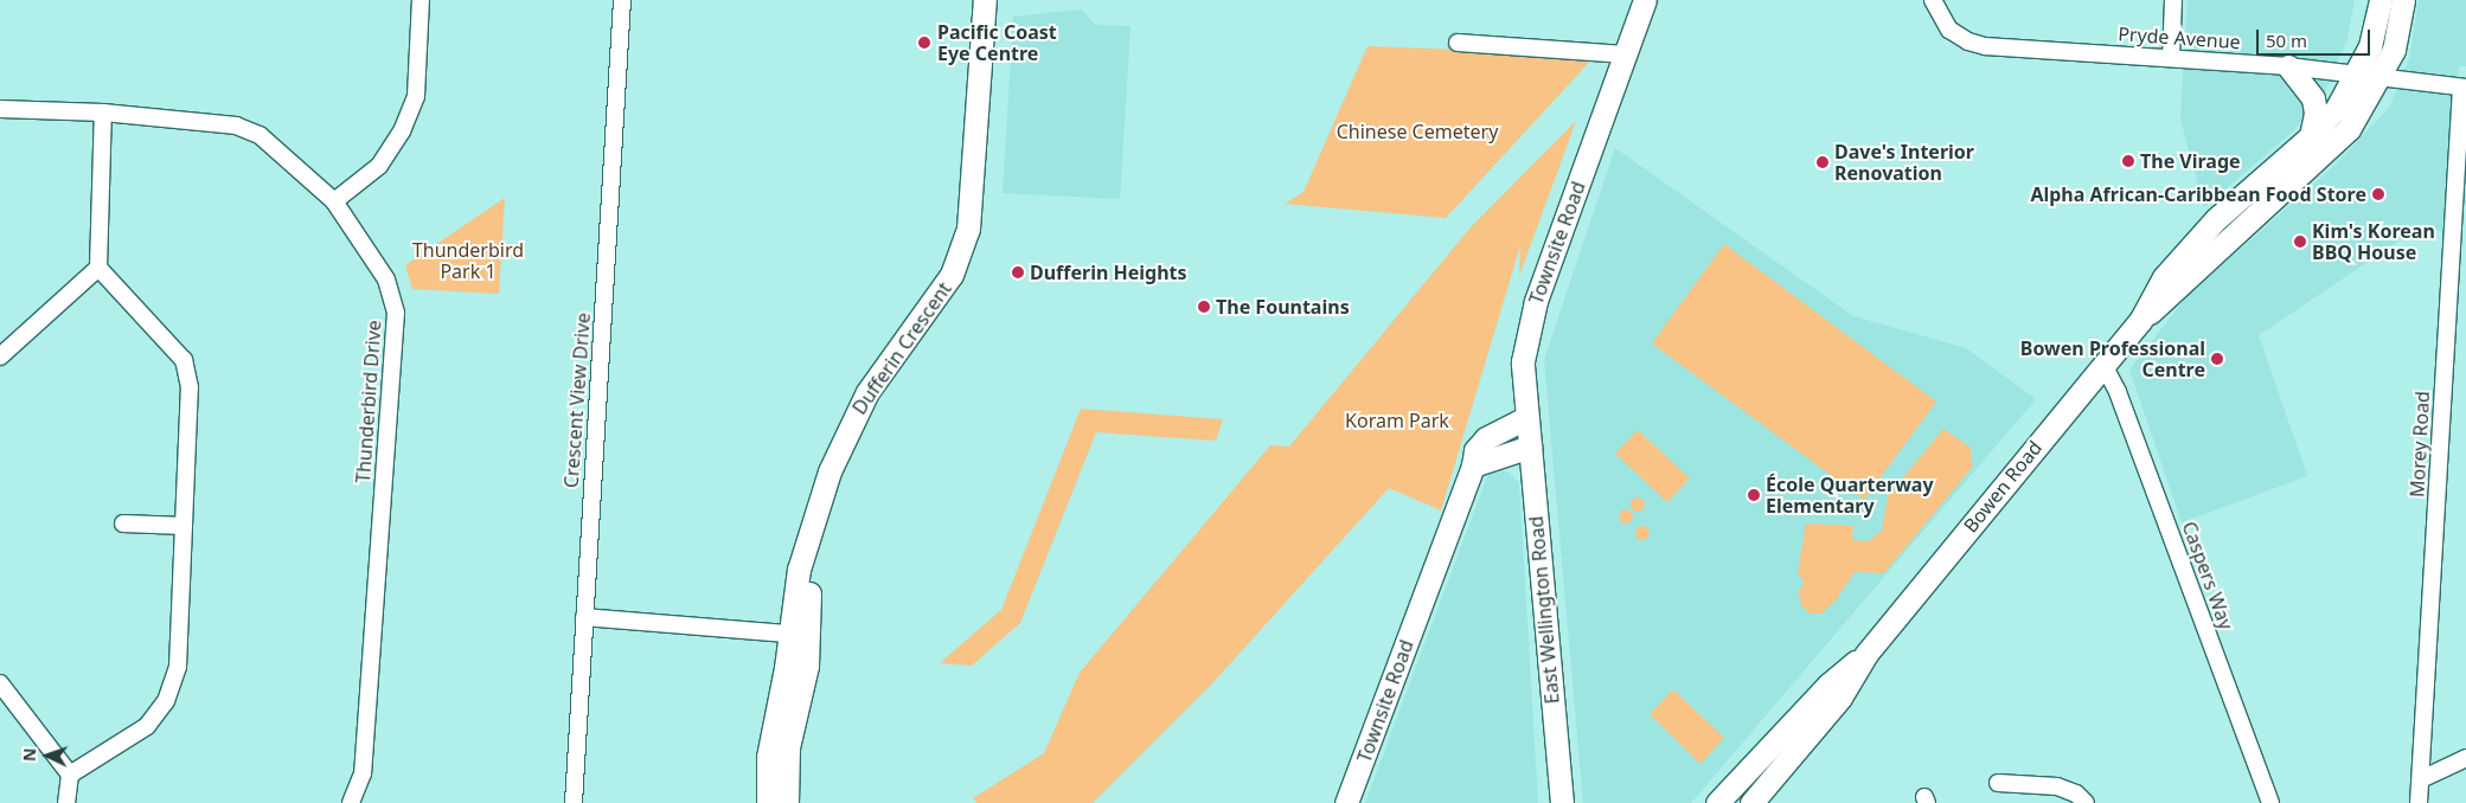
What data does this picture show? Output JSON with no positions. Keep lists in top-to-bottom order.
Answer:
{
  "streets": {
    "street": [
      "Pryde Avenue",
      "Townsite Road",
      "Dufferin Crescent",
      "Crescent View Drive",
      "Thunderbird Drive",
      "Morey Road",
      "Bowen Road",
      "Caspers Way",
      "East Wellington Road"
    ]
  },
  "crossings": [
    ["Pryde Avenue", "Morey Road"],
    ["Pryde Avenue", "Bowen Road"],
    ["Townsite Road", "East Wellington Road"],
    ["Bowen Road", "Caspers Way"]
  ],
  "parks": ["Chinese Cemetery", "Thunderbird Park 1", "Koram Park"],
  "places": [
    "Pacific Coast Eye Centre",
    "The Virage",
    "Dave's Interior Renovation",
    "Alpha African-Caribbean Food Store",
    "Kim's Korean BBQ House",
    "Dufferin Heights",
    "The Fountains",
    "Bowen Professional Centre",
    "École Quarterway Elementary"
  ],
  "scale_bar": "50 m",
  "north": "left"
}
